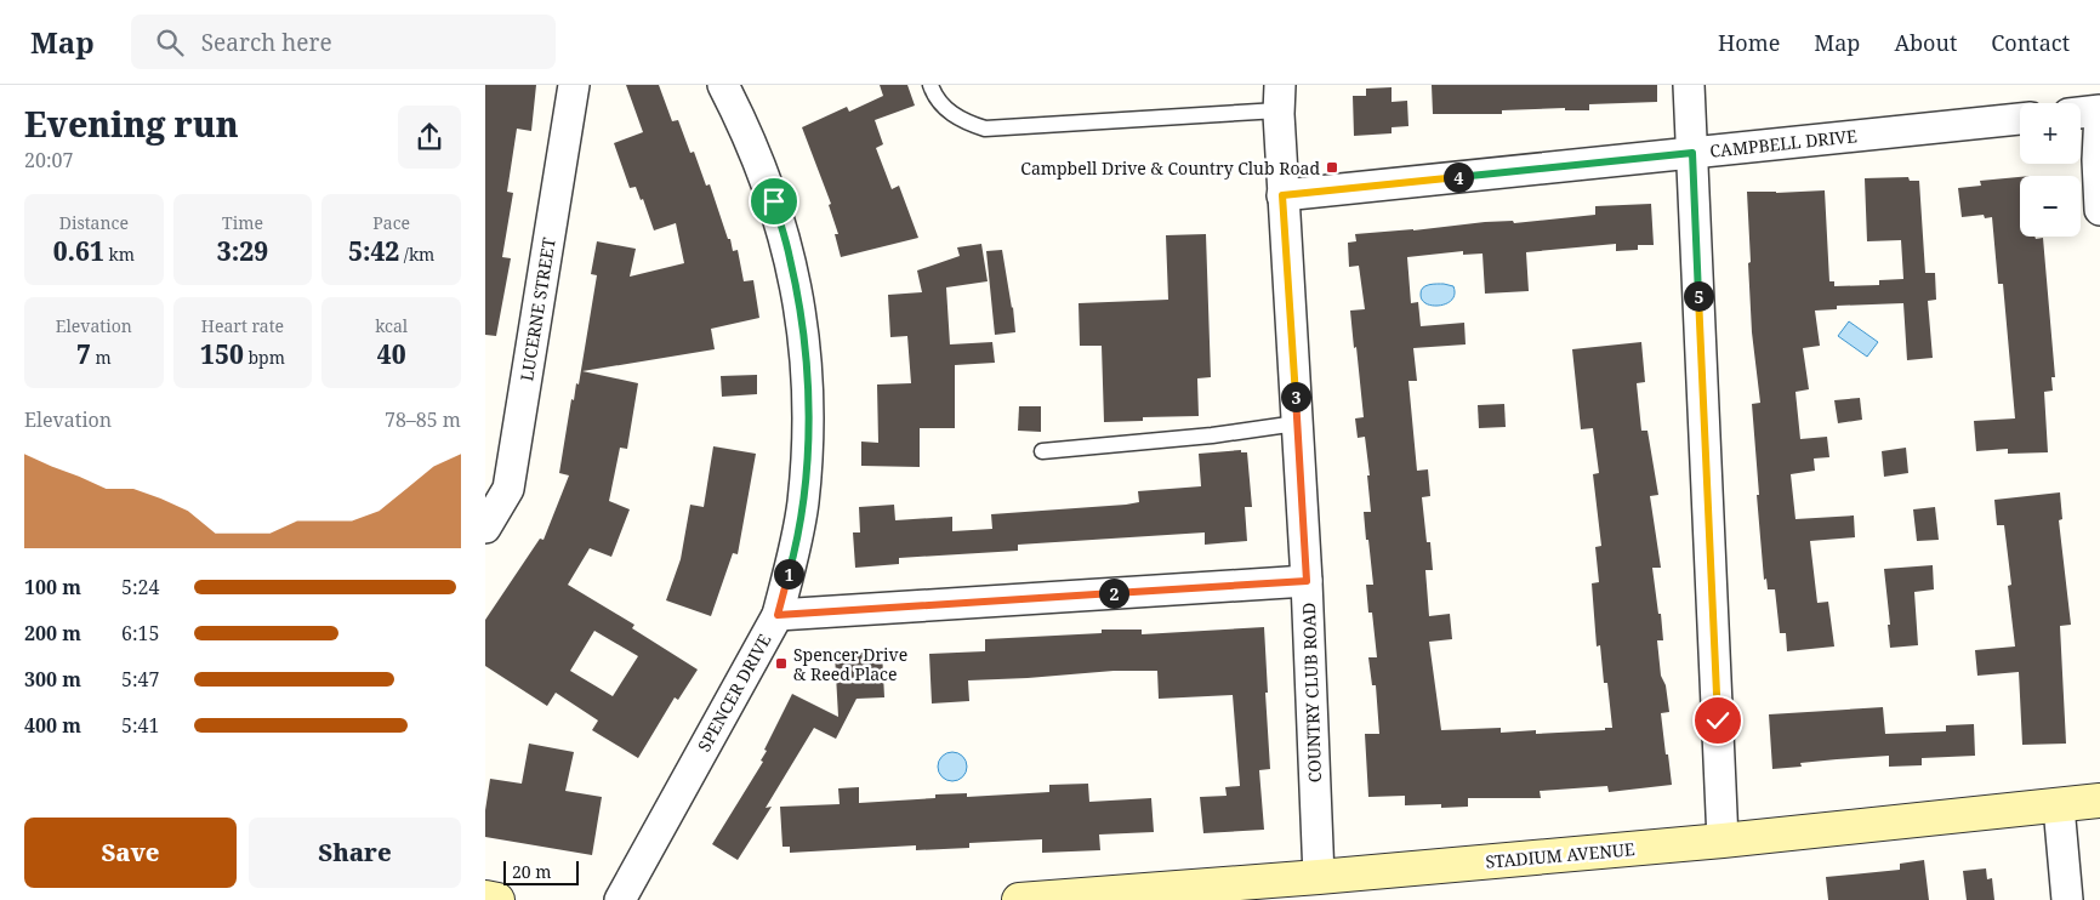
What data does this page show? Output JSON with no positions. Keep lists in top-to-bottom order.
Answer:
{
  "streets": {
    "street": [
      "CAMPBELL DRIVE",
      "LUCERNE STREET",
      "SPENCER DRIVE",
      "COUNTRY CLUB ROAD",
      "STADIUM AVENUE"
    ]
  },
  "crossings": [
    ["CAMPBELL DRIVE", "COUNTRY CLUB ROAD"],
    ["COUNTRY CLUB ROAD", "STADIUM AVENUE"]
  ],
  "places": {
    "transit": ["Campbell Drive & Country Club Road", "Spencer Drive & Reed Place"]
  },
  "scale_bar": "20 m",
  "page": {
    "header": "Map",
    "search": "Search here",
    "nav": [
      "Home",
      "Map",
      "About",
      "Contact"
    ],
    "heading": ["Evening run", "20:07"],
    "map_buttons": ["+", "−"],
    "pins": [
      "4",
      "5",
      "3",
      "1",
      "2"
    ],
    "stats": [
      ["Distance", "0.61 km"],
      ["Time", "3:29"],
      ["Pace", "5:42 /km"],
      ["Elevation", "7 m"],
      ["Heart rate", "150 bpm"],
      ["kcal", "40"]
    ],
    "chart": ["Elevation", "78–85 m"],
    "list": [
      {
        "name": "100 m",
        "note": "5:24"
      },
      {
        "name": "200 m",
        "note": "6:15"
      },
      {
        "name": "300 m",
        "note": "5:47"
      },
      {
        "name": "400 m",
        "note": "5:41"
      }
    ],
    "buttons": ["Save", "Share"],
    "scale": "20 m"
  }
}
